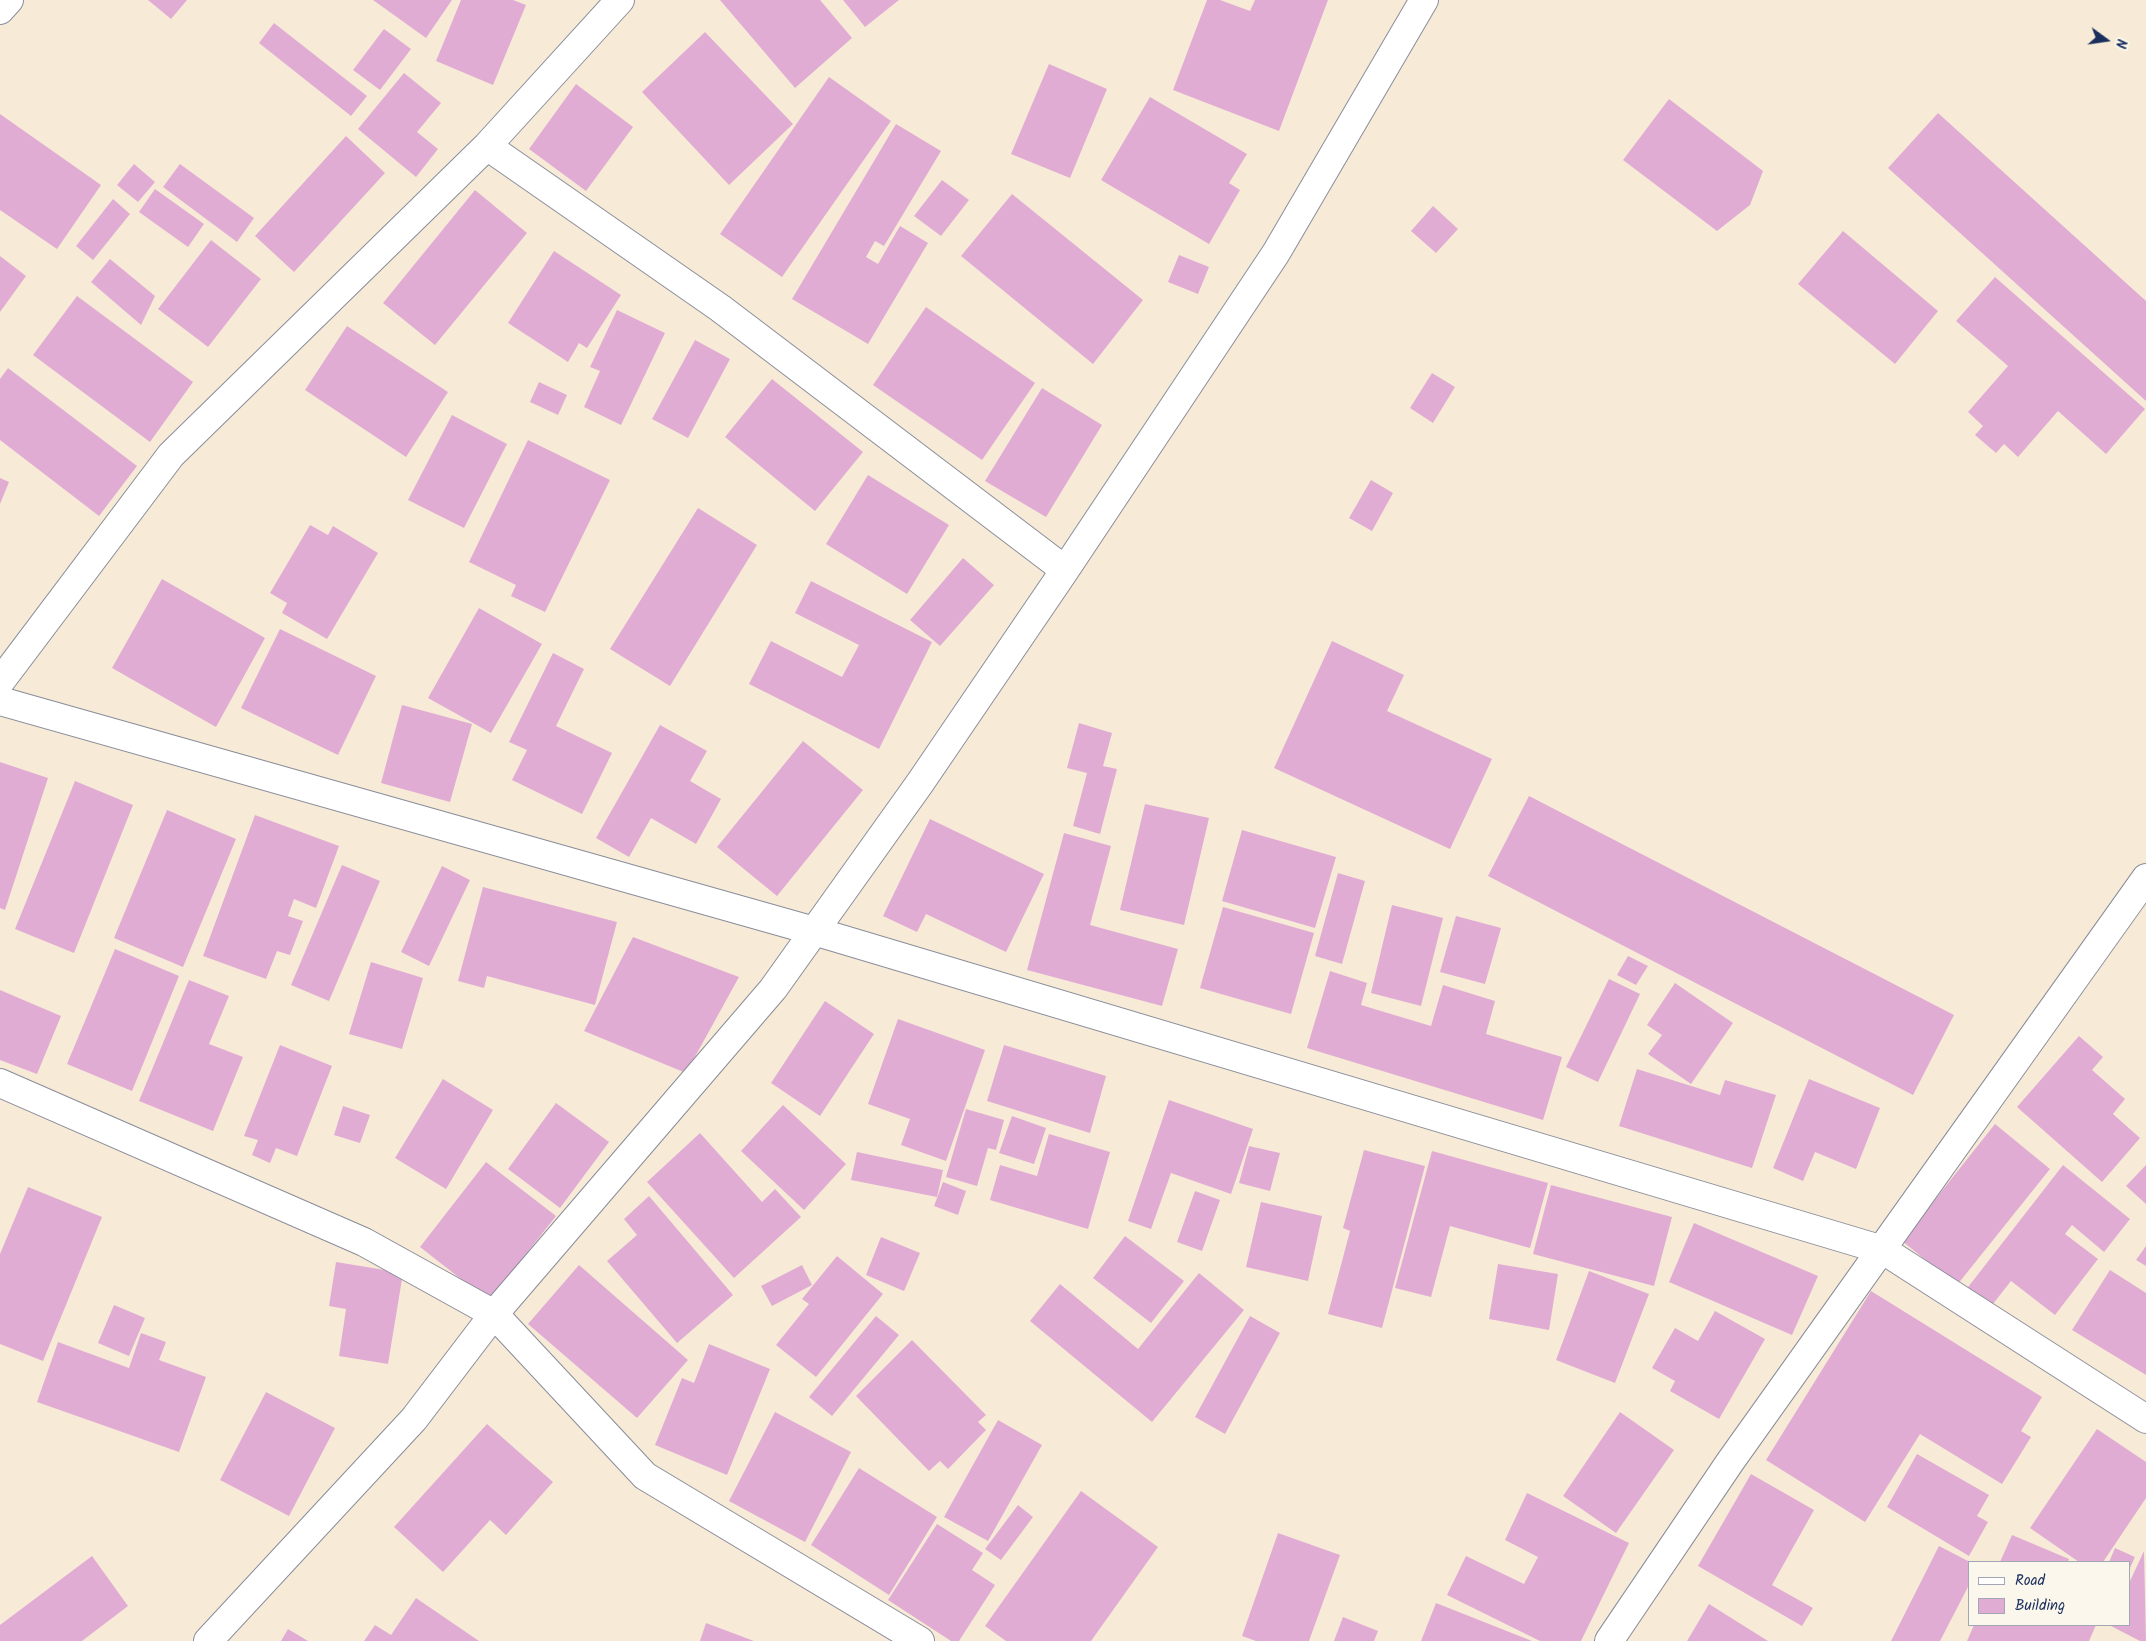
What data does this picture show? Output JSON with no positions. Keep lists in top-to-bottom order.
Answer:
{
  "legend": ["Road", "Building"],
  "north": "right"
}
